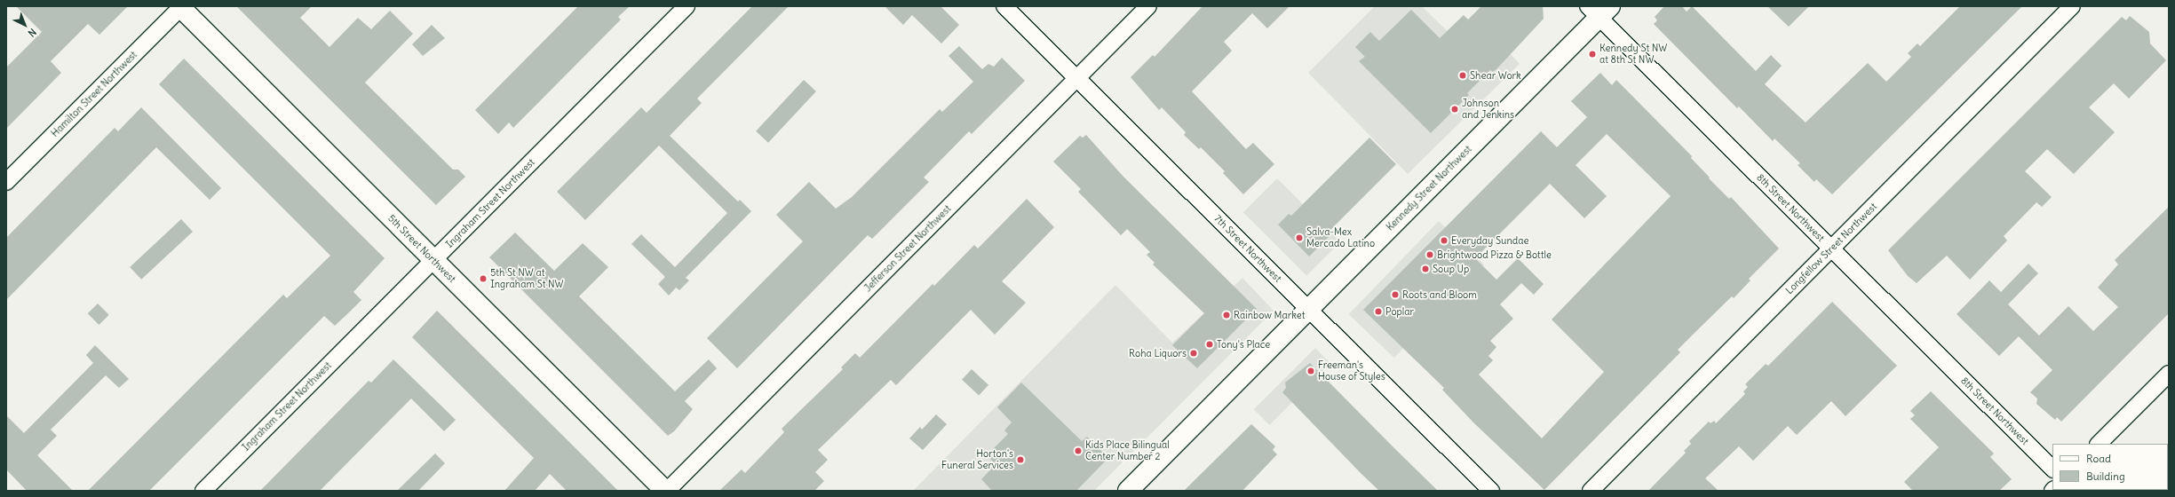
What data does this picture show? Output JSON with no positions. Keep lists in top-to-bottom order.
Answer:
{
  "streets": {
    "street": [
      "Hamilton Street Northwest",
      "Kennedy Street Northwest",
      "Ingraham Street Northwest",
      "8th Street Northwest",
      "5th Street Northwest",
      "Jefferson Street Northwest",
      "7th Street Northwest",
      "Longfellow Street Northwest"
    ]
  },
  "crossings": [
    ["Hamilton Street Northwest", "5th Street Northwest"],
    ["Kennedy Street Northwest", "8th Street Northwest"],
    ["Kennedy Street Northwest", "7th Street Northwest"],
    ["Ingraham Street Northwest", "5th Street Northwest"],
    ["8th Street Northwest", "Longfellow Street Northwest"],
    ["5th Street Northwest", "Jefferson Street Northwest"],
    ["Jefferson Street Northwest", "7th Street Northwest"]
  ],
  "places": [
    "Kennedy St NW at 8th St NW",
    "Shear Work",
    "Johnson and Jenkins",
    "Salva-Mex Mercado Latino",
    "Everyday Sundae",
    "Brightwood Pizza & Bottle",
    "Soup Up",
    "5th St NW at Ingraham St NW",
    "Roots and Bloom",
    "Poplar",
    "Rainbow Market",
    "Tony's Place",
    "Roha Liquors",
    "Freeman's House of Styles",
    "Kids Place Bilingual Center Number 2",
    "Horton's Funeral Services"
  ],
  "legend": ["Road", "Building"],
  "north": "bottom right"
}
